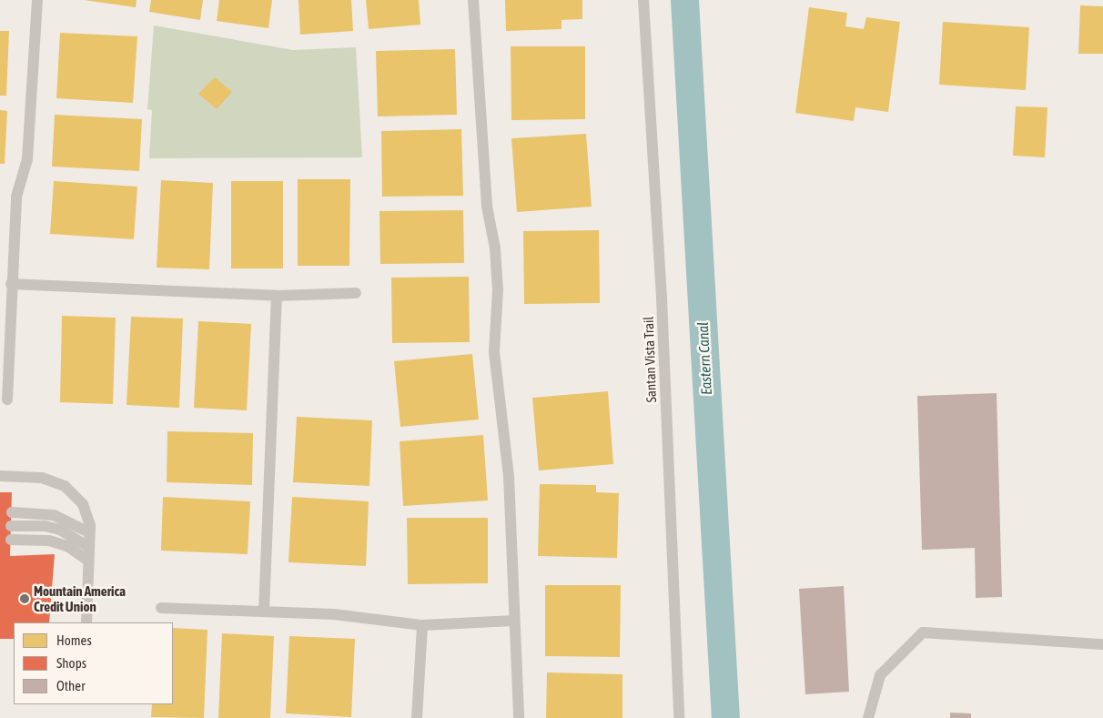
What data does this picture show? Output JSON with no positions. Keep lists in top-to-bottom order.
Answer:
{
  "streets": {
    "lane": ["Santan Vista Trail"]
  },
  "water": ["Eastern Canal"],
  "places": ["Mountain America Credit Union"],
  "legend": ["Homes", "Shops", "Other"]
}
